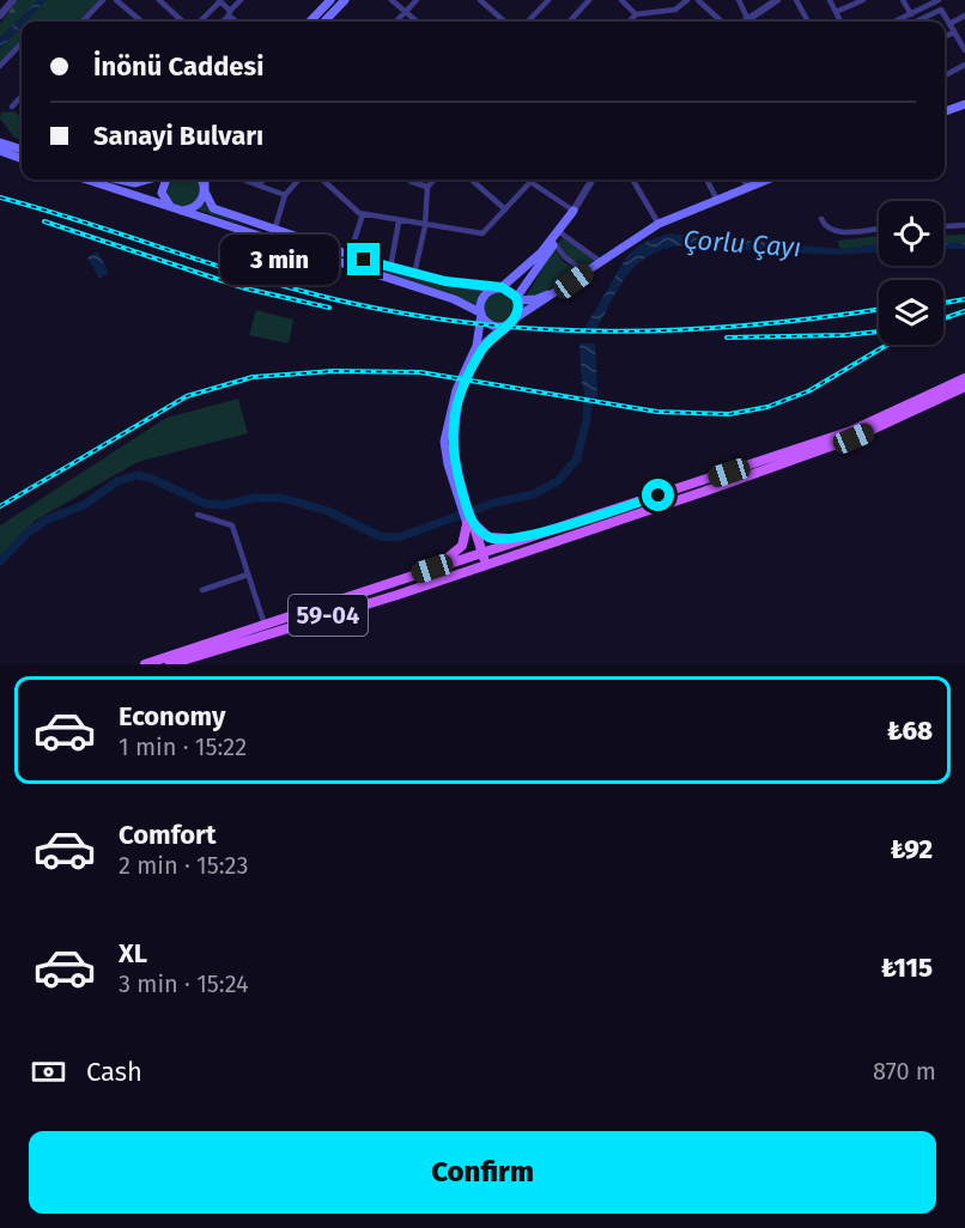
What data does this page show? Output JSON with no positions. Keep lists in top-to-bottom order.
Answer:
{
  "streets": {
    "main road": ["59-04"]
  },
  "water": ["Çorlu Çayı"],
  "page": {
    "banner": ["İnönü Caddesi", "Sanayi Bulvarı"],
    "bubble": "3 min",
    "list": [
      {
        "name": "Economy",
        "note": "1 min · 15:22",
        "value": "₺68"
      },
      {
        "name": "Comfort",
        "note": "2 min · 15:23",
        "value": "₺92"
      },
      {
        "name": "XL",
        "note": "3 min · 15:24",
        "value": "₺115"
      }
    ],
    "pay": ["Cash", "870 m"],
    "buttons": "Confirm"
  }
}
